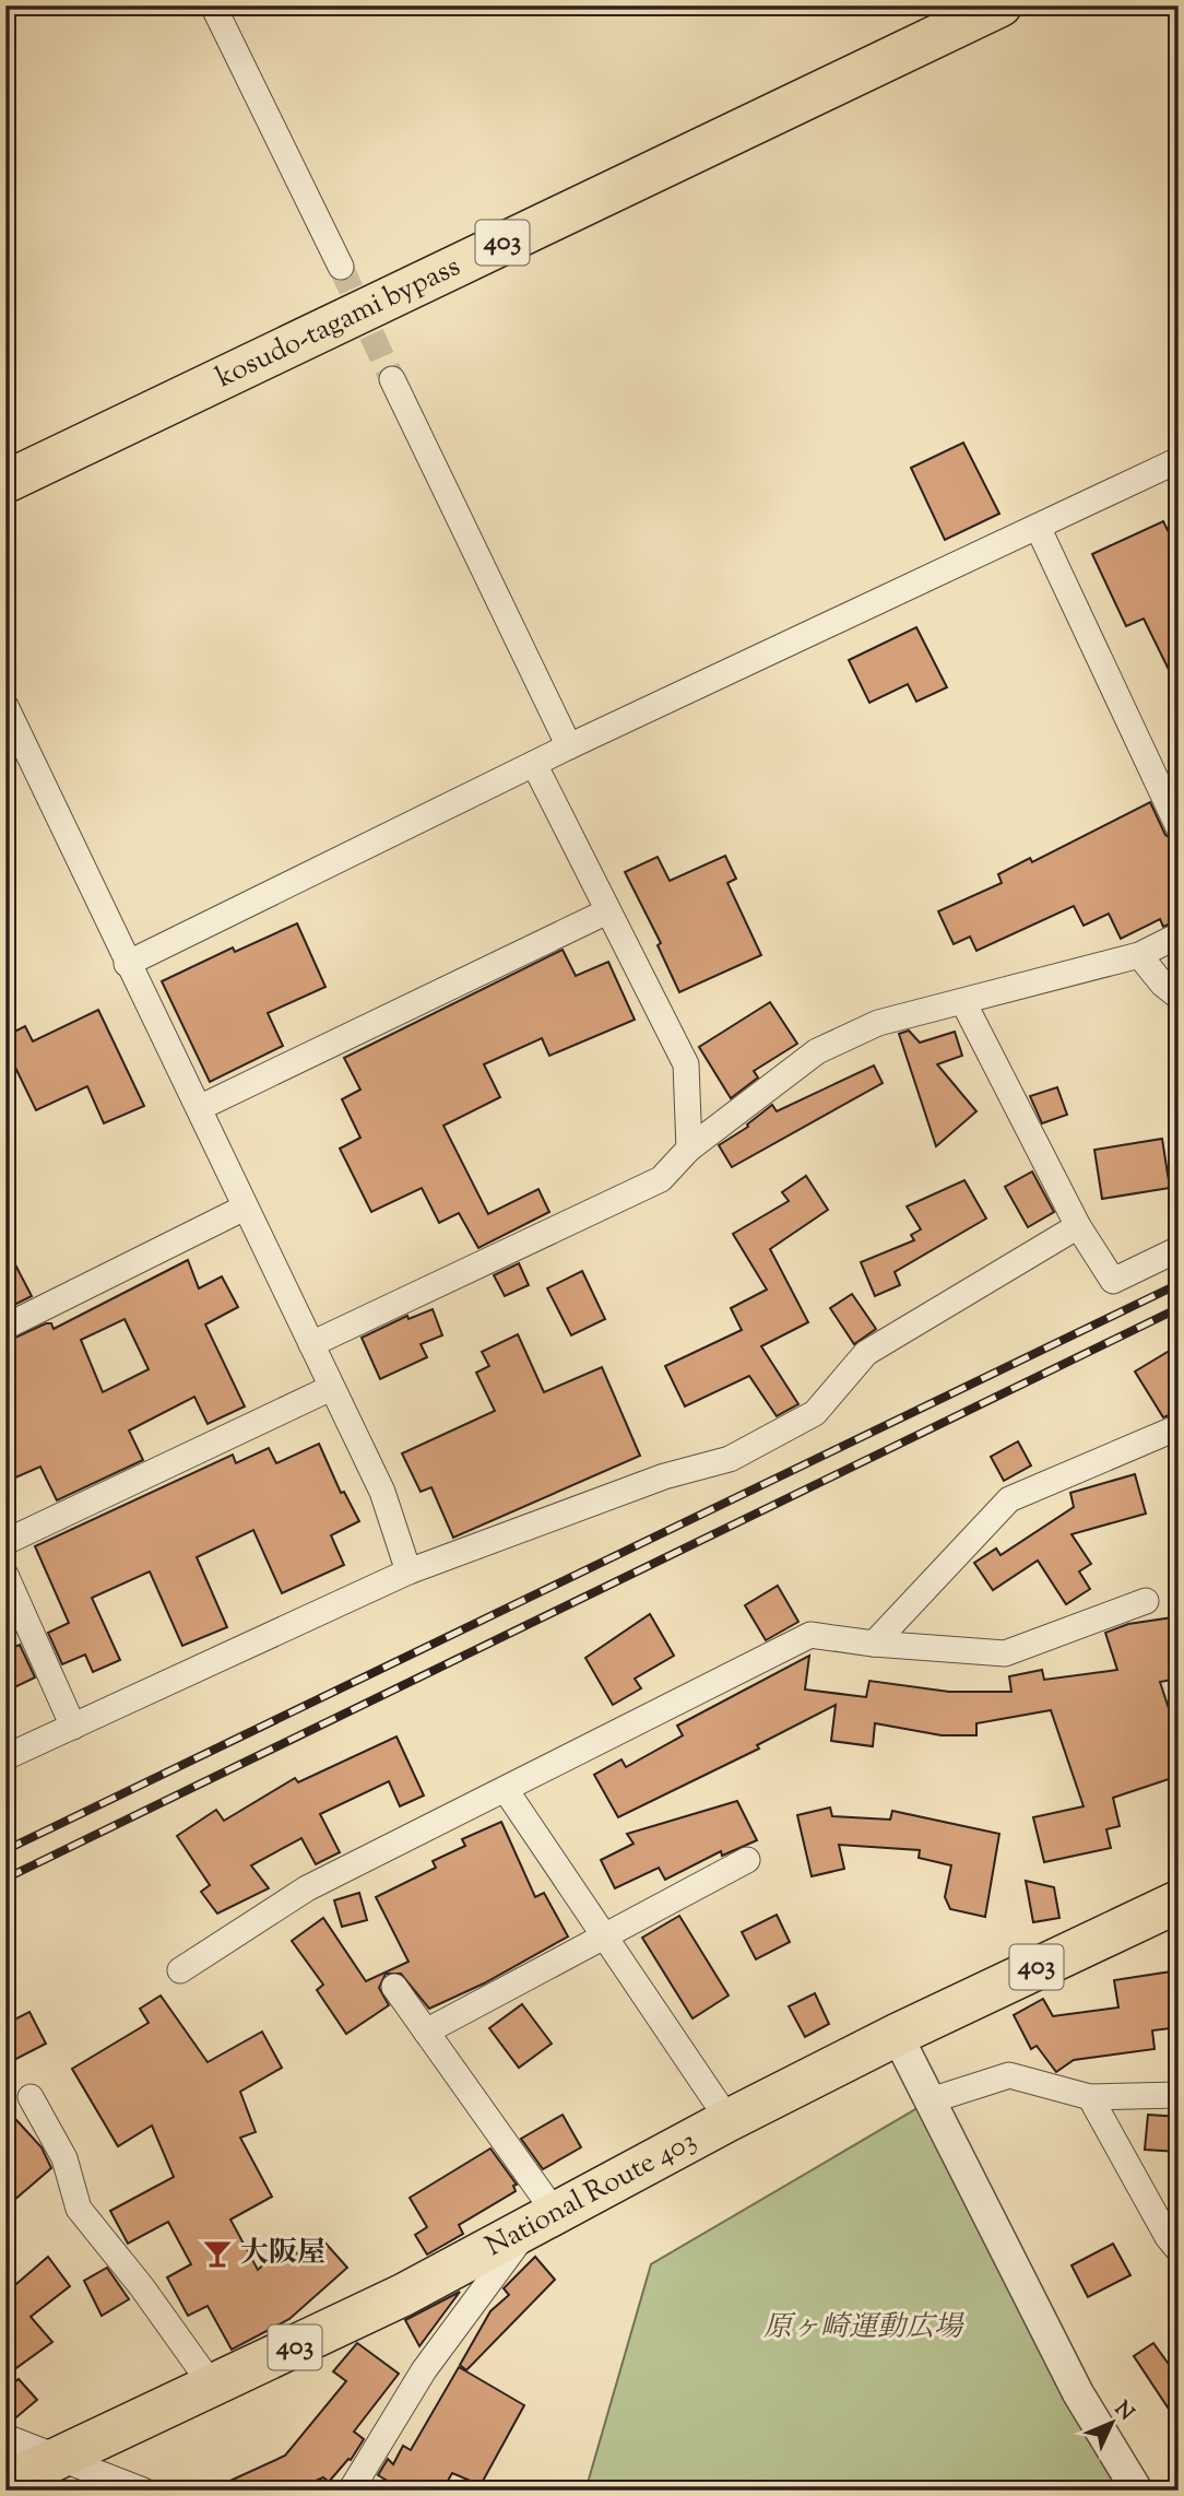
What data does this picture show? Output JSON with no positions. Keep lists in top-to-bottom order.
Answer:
{
  "streets": {
    "highway": ["403", "kosudo-tagami bypass", "National Route 403"]
  },
  "parks": ["原ヶ崎運動広場"],
  "places": {
    "bar": ["大阪屋"]
  },
  "north": "top right"
}
